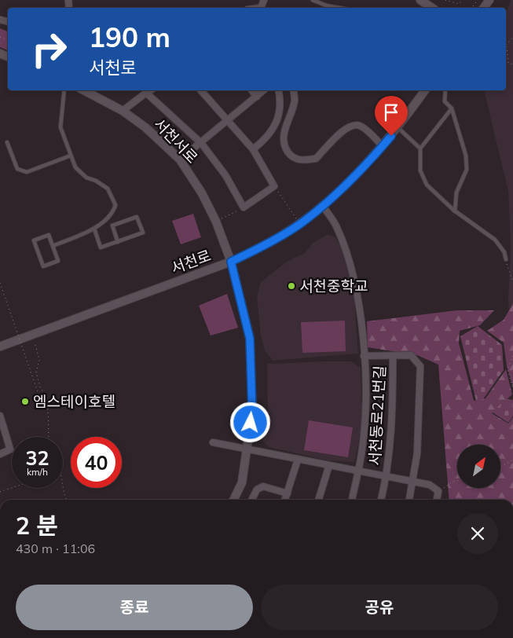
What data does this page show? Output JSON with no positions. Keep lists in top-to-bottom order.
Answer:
{
  "streets": {
    "street": ["서천서로", "서천로", "서천동로21번길"]
  },
  "crossings": [
    ["서천서로", "서천로"],
    ["서천로", "서천동로21번길"]
  ],
  "places": ["서천중학교", "엠스테이호텔"],
  "north": "top right",
  "page": {
    "turn": ["190 m", "서천로"],
    "speed": "32 km/h",
    "limit": "40",
    "heading": ["2 분", "430 m · 11:06"],
    "buttons": ["종료", "공유"]
  }
}
